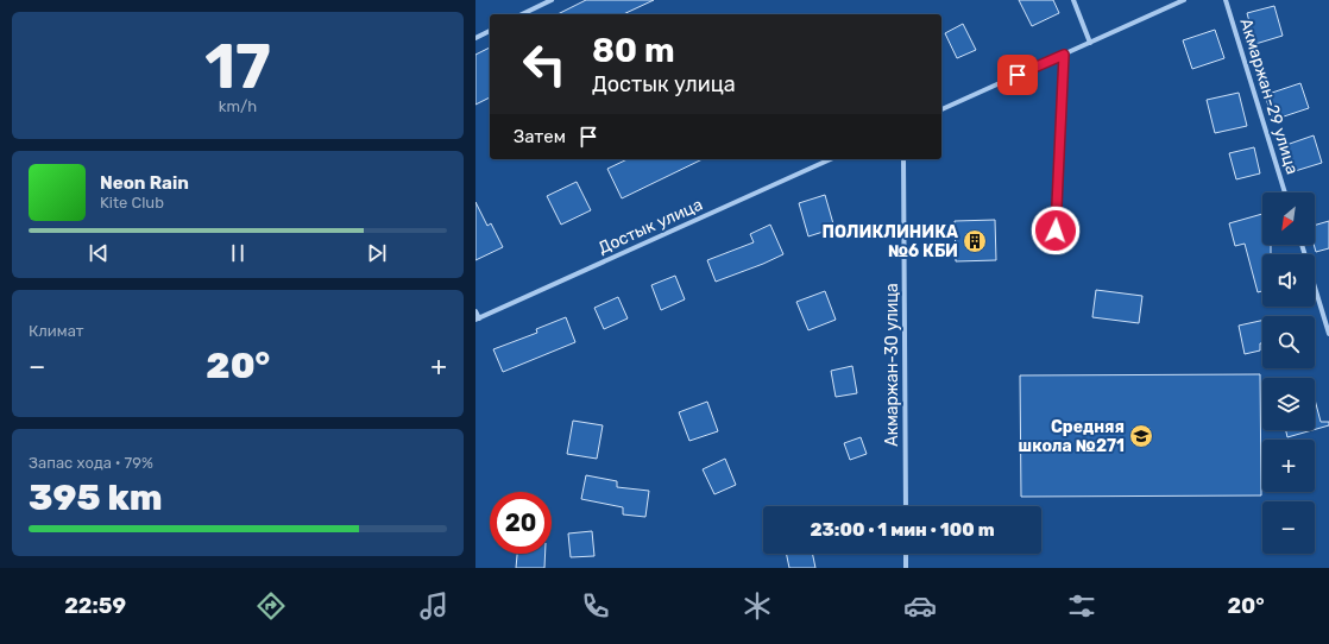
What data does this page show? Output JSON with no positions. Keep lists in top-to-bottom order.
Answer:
{
  "streets": {
    "street": ["Акмаржан-29 улица", "Достык улица", "Акмаржан-30 улица"]
  },
  "places": {
    "building": ["ПОЛИКЛИНИКА №6 КБИ"],
    "school or university": ["Средняя школа №271"]
  },
  "north": "bottom left",
  "page": {
    "tile": [
      ["17", "km/h"],
      "Климат",
      ["Запас хода · 79%", "395 km"]
    ],
    "turn": ["80 m", "Достык улица"],
    "then": "Затем",
    "song": ["Neon Rain", "Kite Club"],
    "map_buttons": ["+", "−"],
    "heat": ["−", "20°", "+"],
    "limit": "20",
    "trip": "23:00 · 1 мин · 100 m",
    "tabs": ["22:59", "20°"]
  }
}
